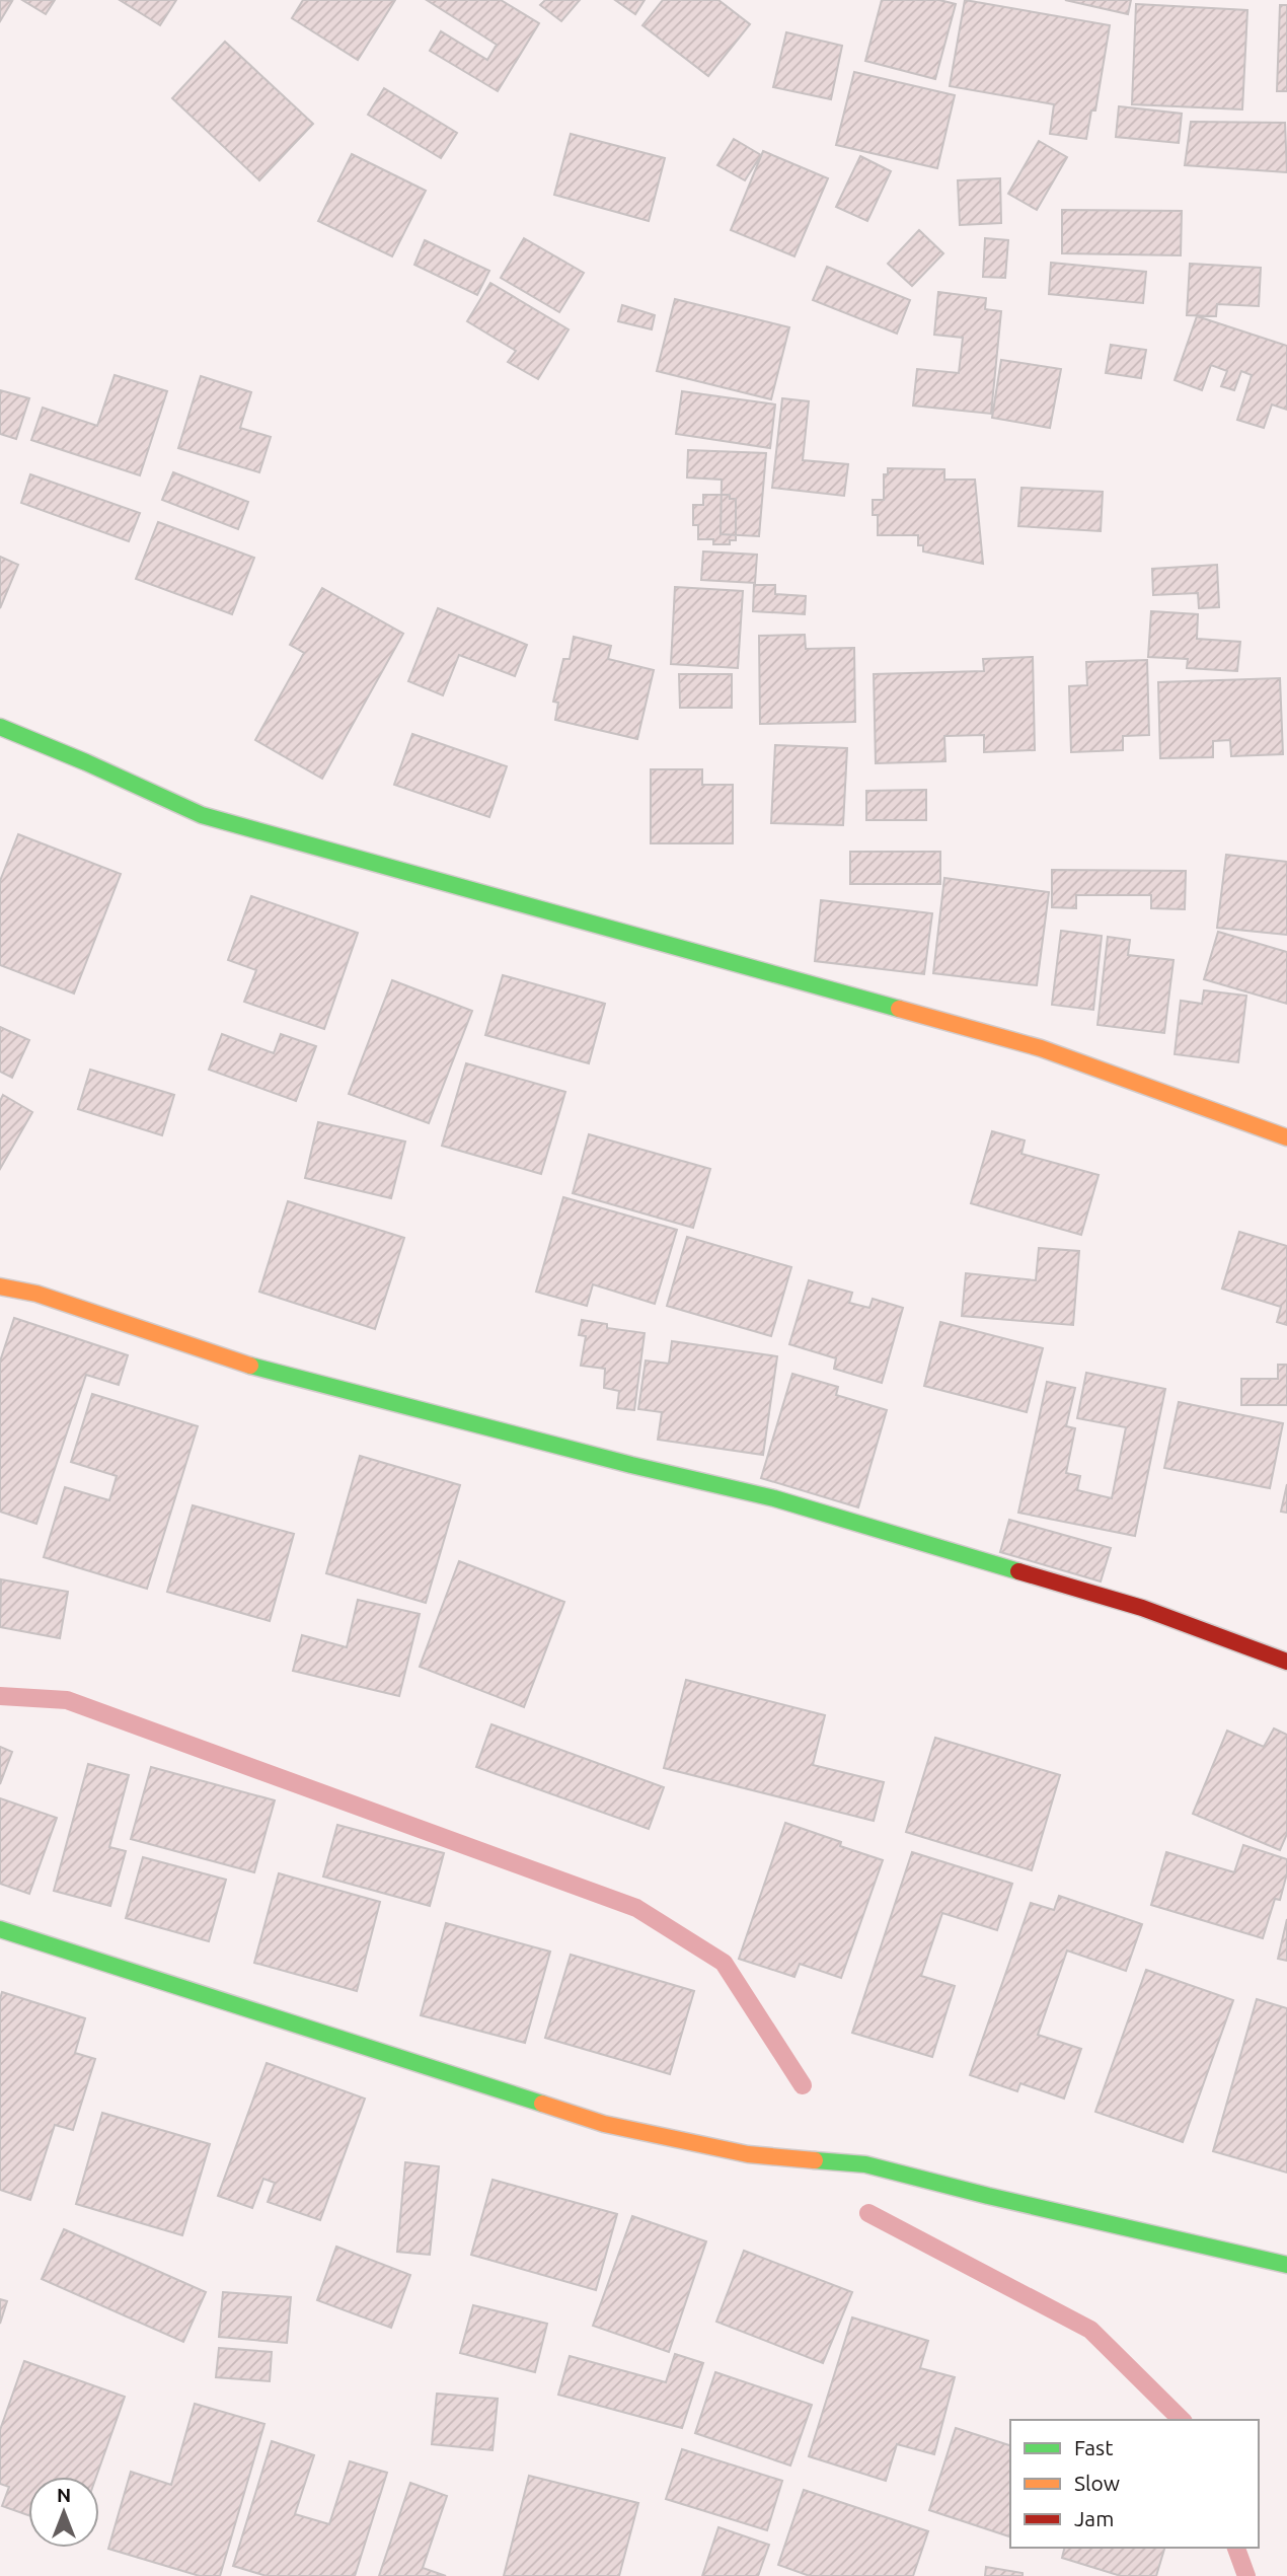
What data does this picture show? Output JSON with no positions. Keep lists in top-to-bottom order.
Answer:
{
  "legend": ["Fast", "Slow", "Jam"],
  "north": "top"
}
